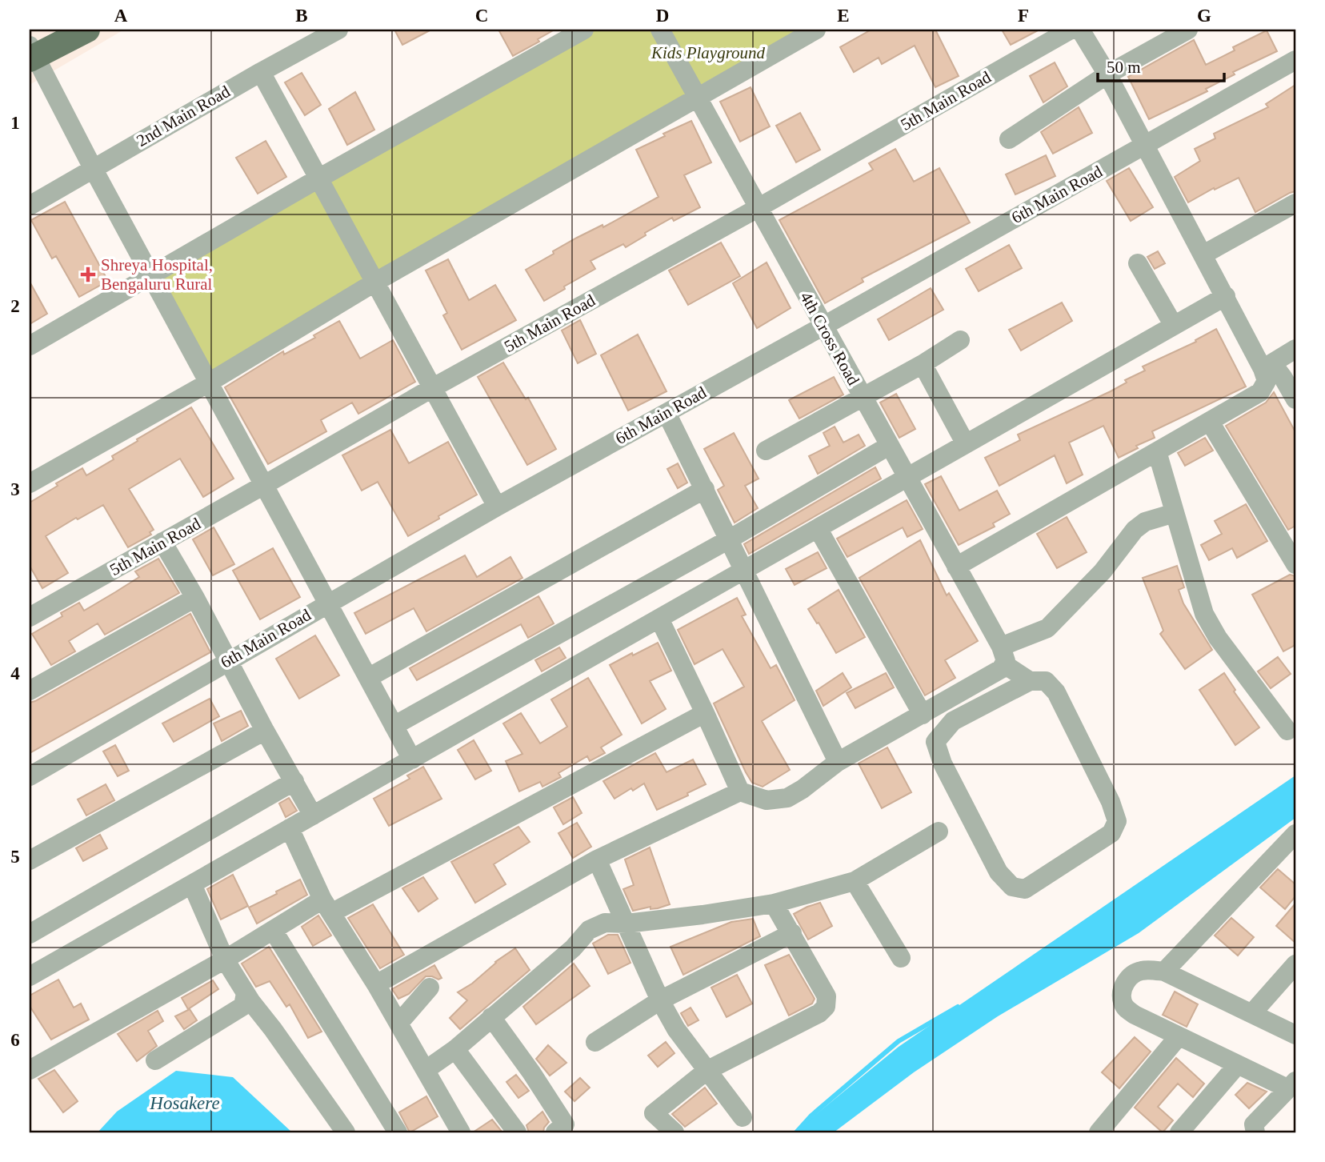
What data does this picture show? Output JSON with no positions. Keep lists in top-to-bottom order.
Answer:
{
  "streets": {
    "street": [
      "5th Main Road",
      "2nd Main Road",
      "6th Main Road",
      "4th Cross Road"
    ]
  },
  "crossings": [
    ["5th Main Road", "4th Cross Road"],
    ["6th Main Road", "4th Cross Road"]
  ],
  "water": ["Hosakere"],
  "parks": ["Kids Playground"],
  "places": {
    "health": ["Shreya Hospital, Bengaluru Rural"]
  },
  "scale_bar": "50 m",
  "grid": {
    "columns": [
      "A",
      "B",
      "C",
      "D",
      "E",
      "F",
      "G"
    ],
    "rows": [
      "1",
      "2",
      "3",
      "4",
      "5",
      "6"
    ]
  }
}
